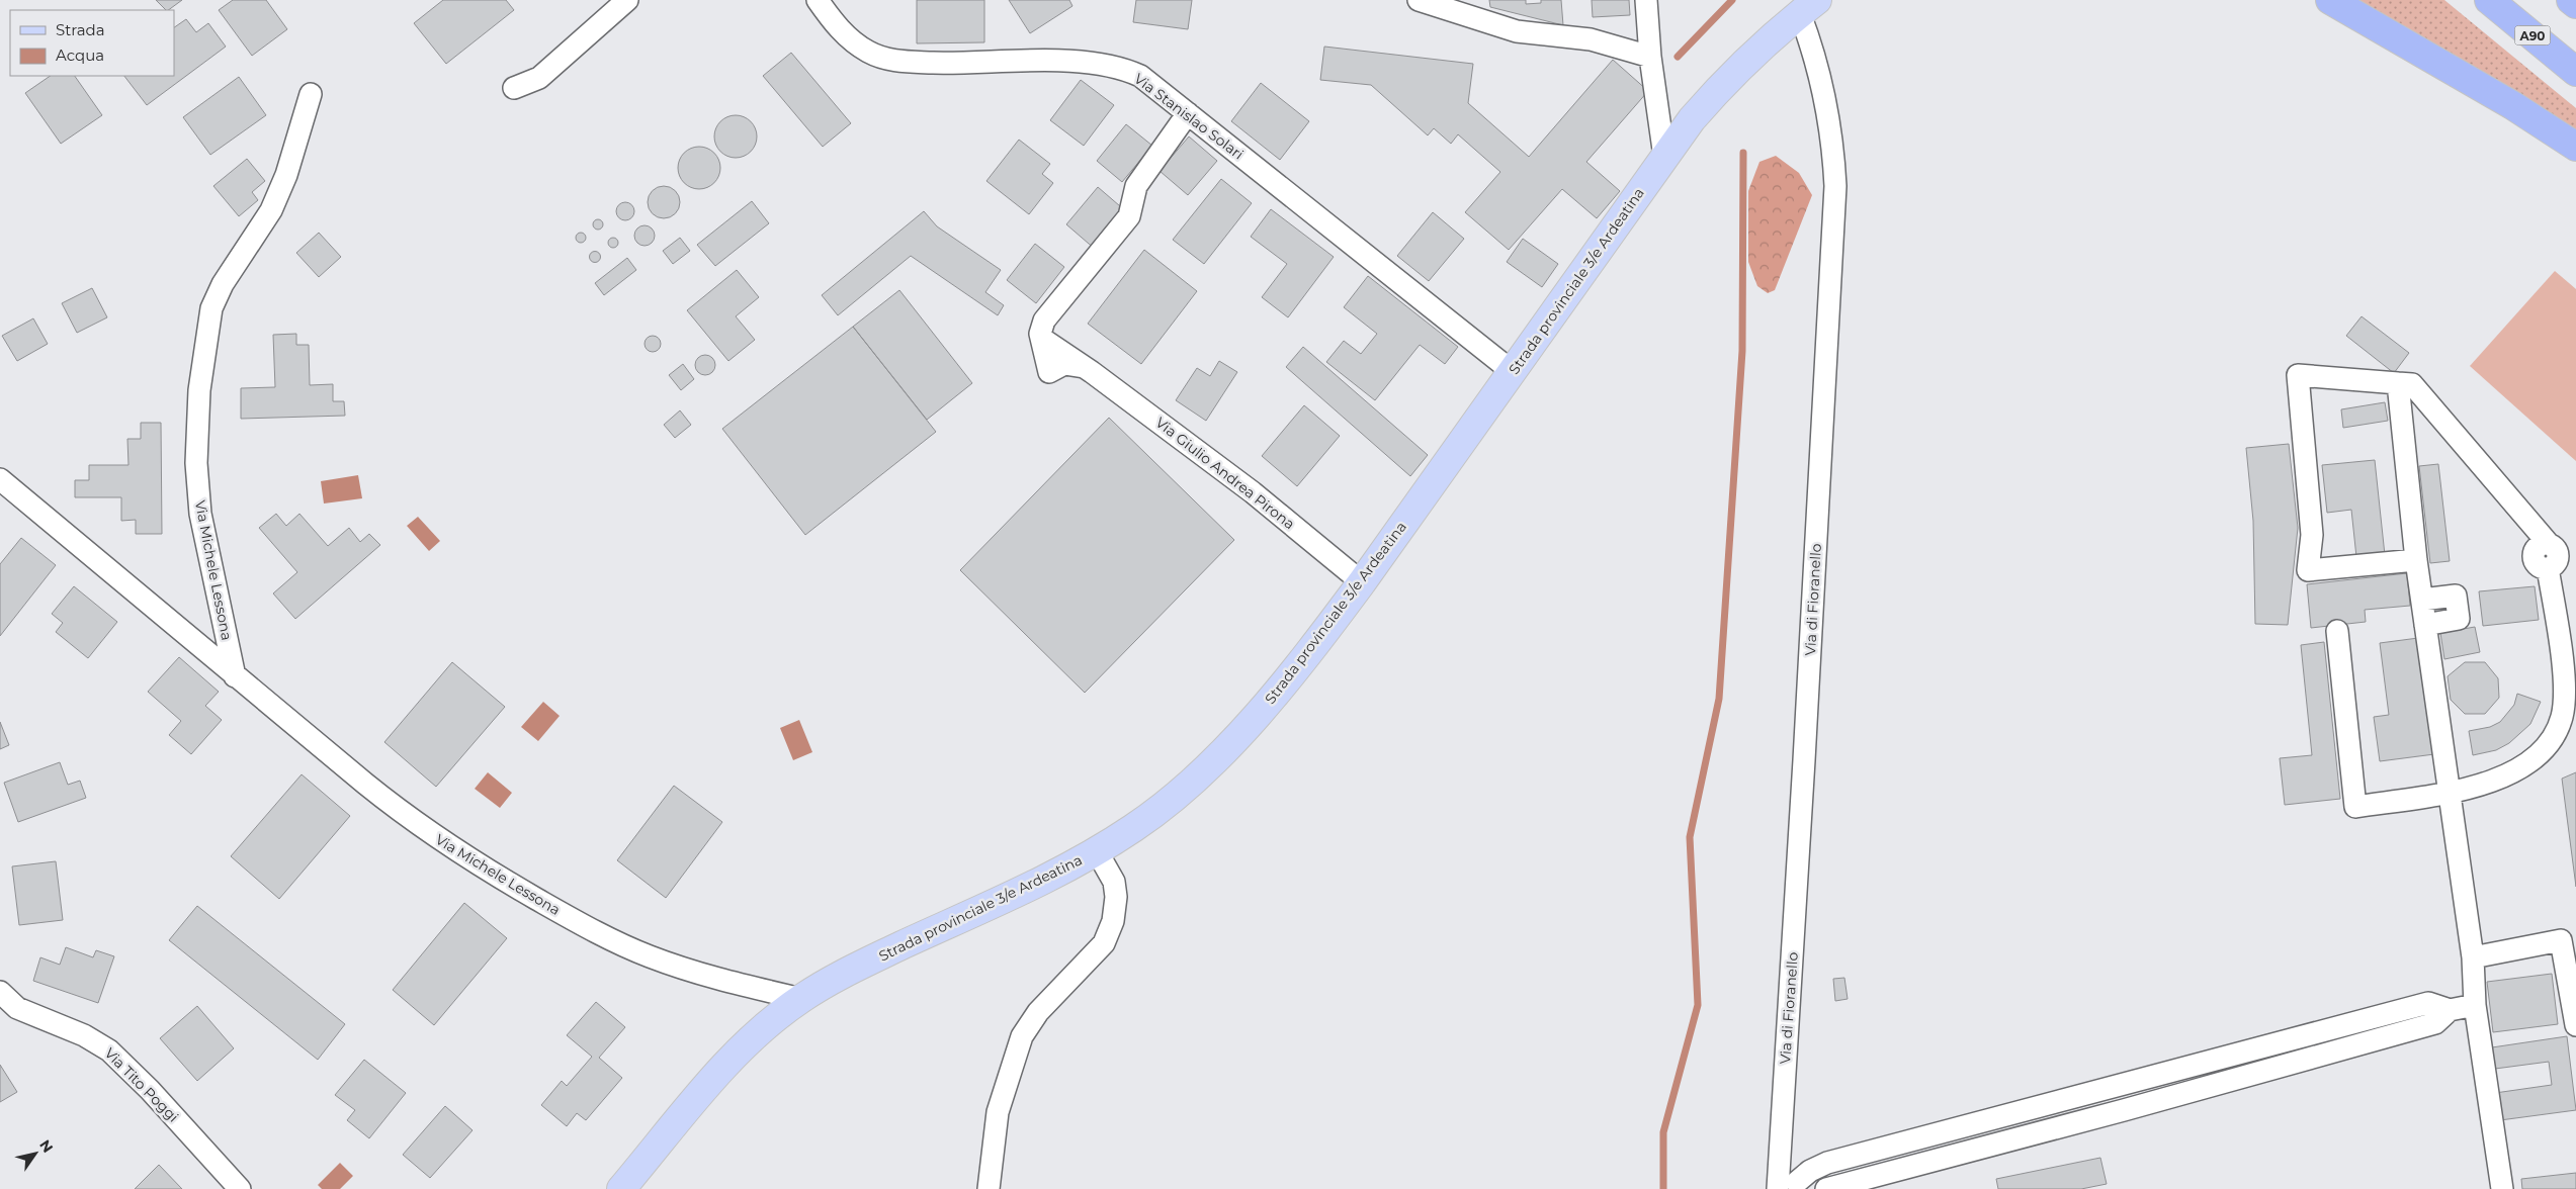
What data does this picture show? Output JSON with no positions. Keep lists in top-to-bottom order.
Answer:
{
  "streets": {
    "highway": ["A90"],
    "main road": ["Strada provinciale 3/e Ardeatina"],
    "street": [
      "Via Stanislao Solari",
      "Via Giulio Andrea Pirona",
      "Via Michele Lessona",
      "Via di Fioranello",
      "Via Tito Poggi"
    ]
  },
  "crossings": [
    ["Via Stanislao Solari", "Strada provinciale 3/e Ardeatina"],
    ["Via Stanislao Solari", "Via Giulio Andrea Pirona"],
    ["Strada provinciale 3/e Ardeatina", "Via Giulio Andrea Pirona"],
    ["Strada provinciale 3/e Ardeatina", "Via Michele Lessona"],
    ["Strada provinciale 3/e Ardeatina", "Via di Fioranello"]
  ],
  "legend": ["Strada", "Acqua"],
  "north": "top right"
}
